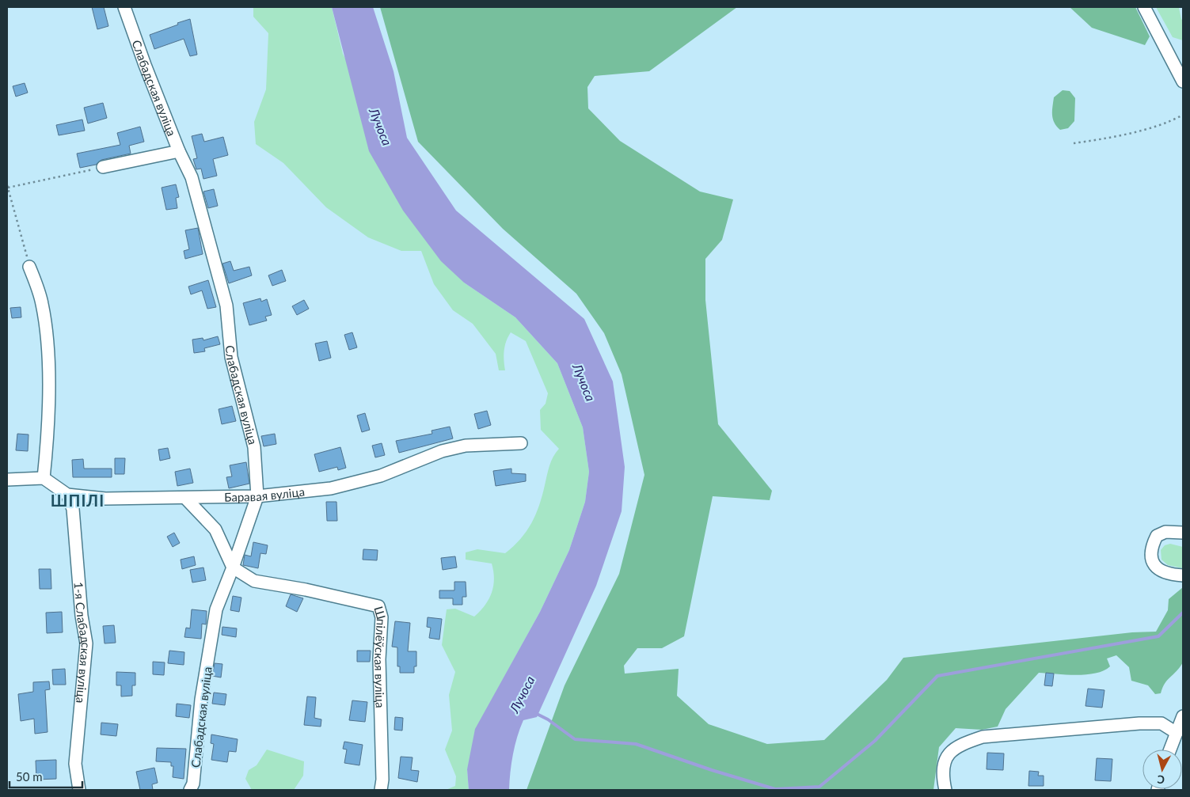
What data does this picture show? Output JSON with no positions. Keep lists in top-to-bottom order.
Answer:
{
  "streets": {
    "street": [
      "Слабадская вуліца",
      "Баравая вуліца",
      "1-я Слабадская вуліца",
      "Шпілёўская вуліца"
    ]
  },
  "crossings": [
    ["Слабадская вуліца", "Баравая вуліца"],
    ["Слабадская вуліца", "Шпілёўская вуліца"],
    ["Баравая вуліца", "1-я Слабадская вуліца"]
  ],
  "districts": ["ШПІЛІ"],
  "water": ["Лучоса"],
  "scale_bar": "50 m",
  "north": "bottom"
}
